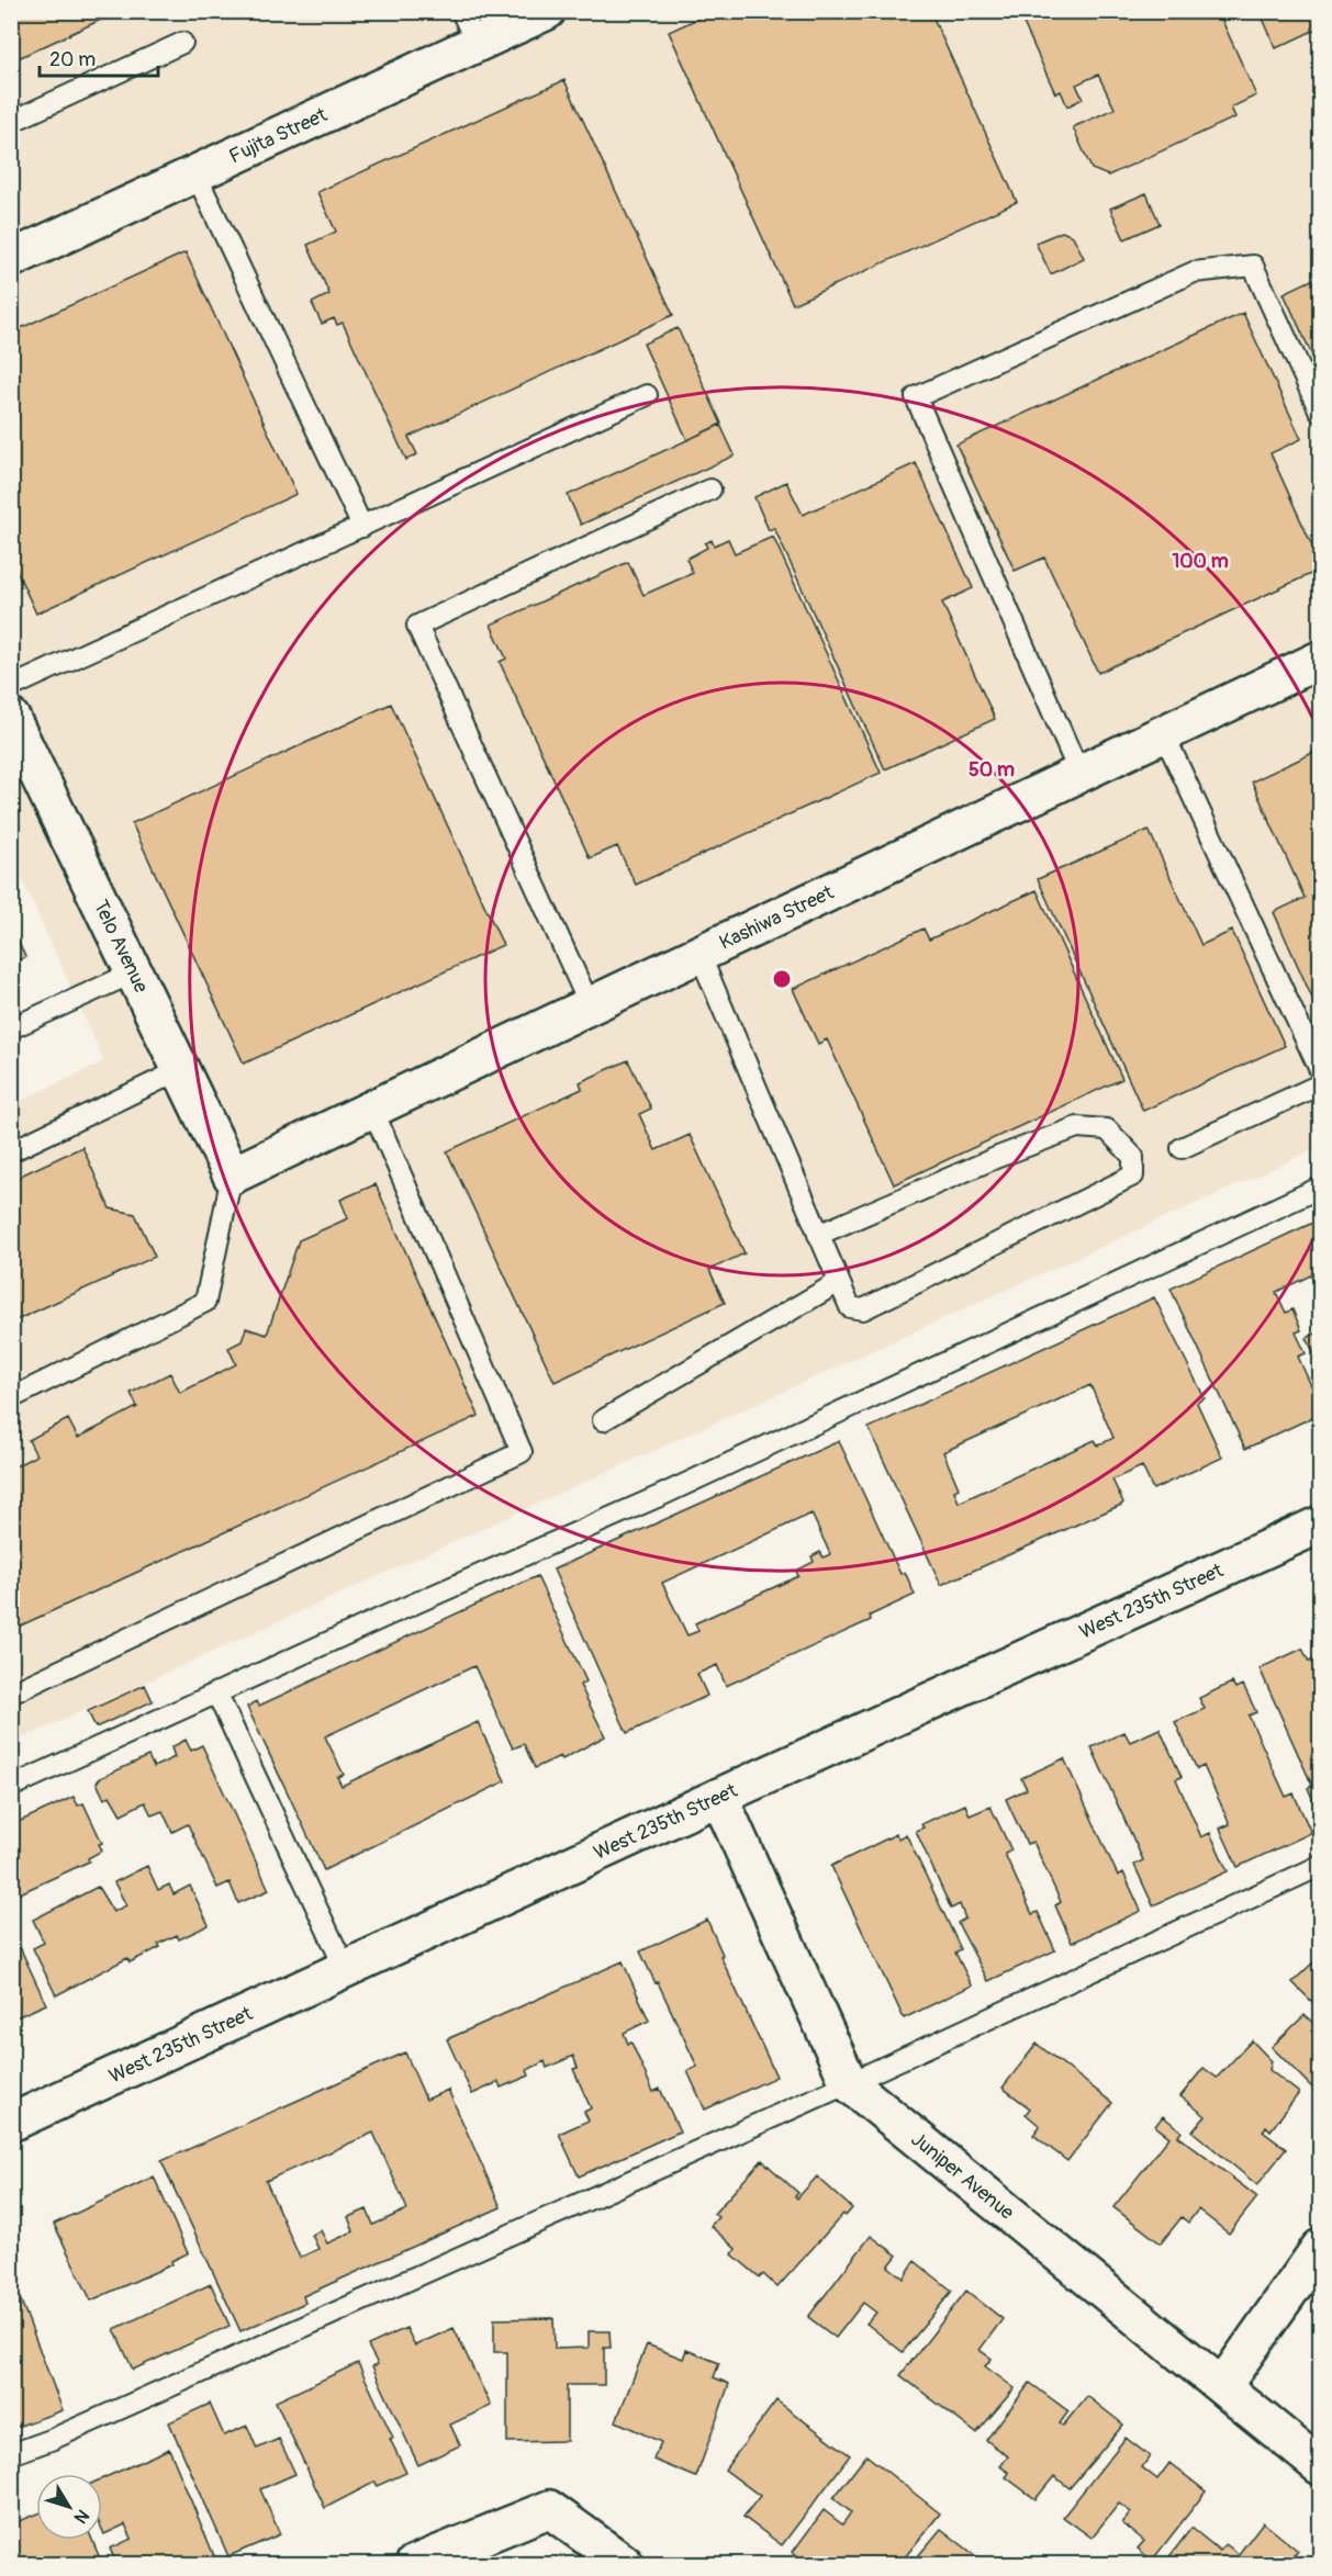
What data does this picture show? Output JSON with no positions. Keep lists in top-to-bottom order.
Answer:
{
  "streets": {
    "street": [
      "Fujita Street",
      "Kashiwa Street",
      "Telo Avenue",
      "West 235th Street",
      "Juniper Avenue"
    ]
  },
  "crossings": [
    ["Kashiwa Street", "Telo Avenue"],
    ["West 235th Street", "Juniper Avenue"]
  ],
  "scale_bar": "20 m",
  "north": "bottom right",
  "rings": ["100 m", "50 m"]
}
